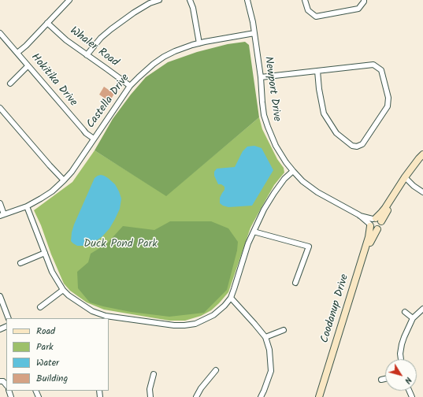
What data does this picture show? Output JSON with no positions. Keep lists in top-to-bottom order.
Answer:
{
  "streets": {
    "main road": ["Coodanup Drive"],
    "street": [
      "Whaler Road",
      "Hokitika Drive",
      "Newport Drive",
      "Castella Drive"
    ]
  },
  "crossings": [
    ["Whaler Road", "Castella Drive"],
    ["Hokitika Drive", "Castella Drive"],
    ["Newport Drive", "Castella Drive"],
    ["Newport Drive", "Coodanup Drive"]
  ],
  "parks": ["Duck Pond Park"],
  "legend": [
    "Road",
    "Park",
    "Water",
    "Building"
  ],
  "north": "bottom right"
}
